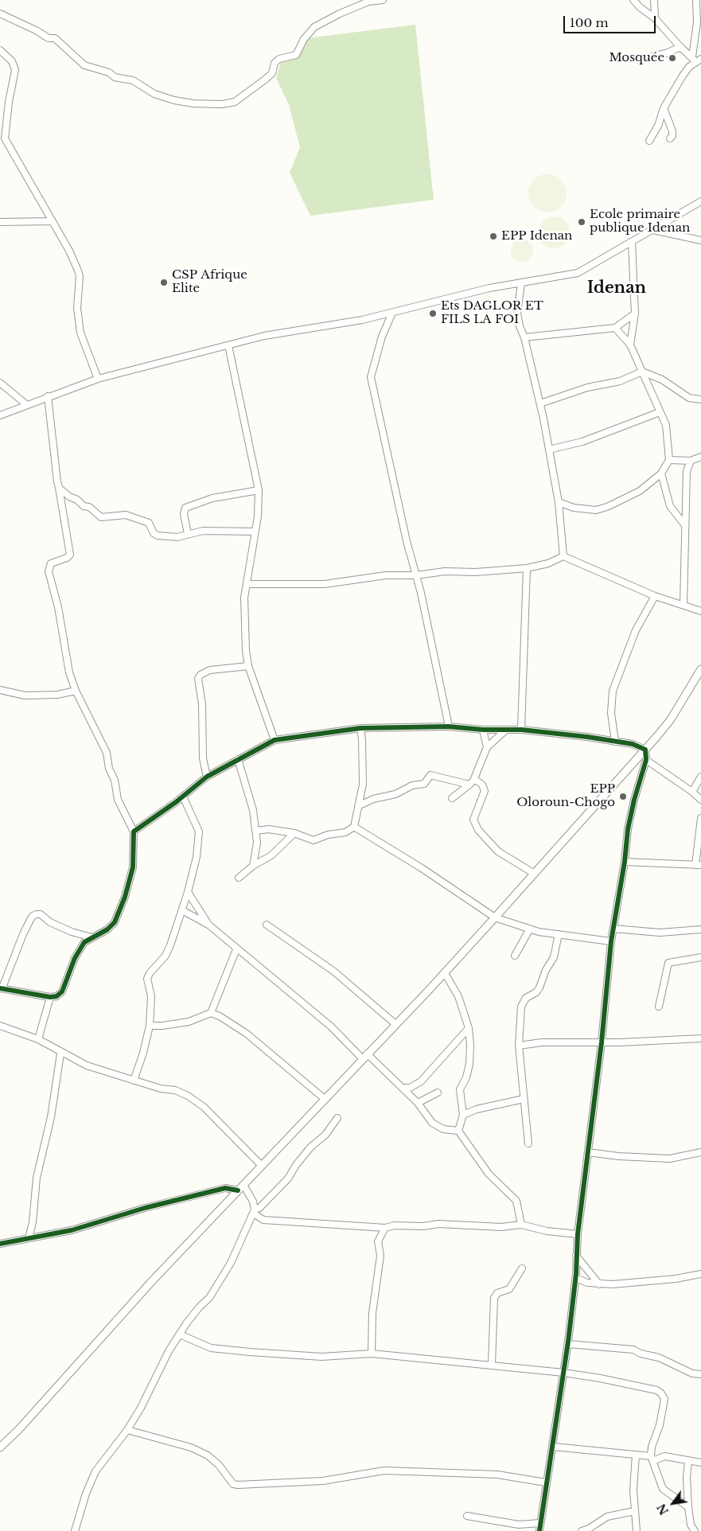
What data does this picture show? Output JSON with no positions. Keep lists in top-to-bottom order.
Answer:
{
  "districts": ["Idenan"],
  "places": [
    "Mosquée",
    "Ecole primaire publique Idenan",
    "EPP Idenan",
    "CSP Afrique Elite",
    "Ets DAGLOR ET FILS LA FOI",
    "EPP Oloroun-Chogo"
  ],
  "scale_bar": "100 m",
  "north": "bottom left"
}
